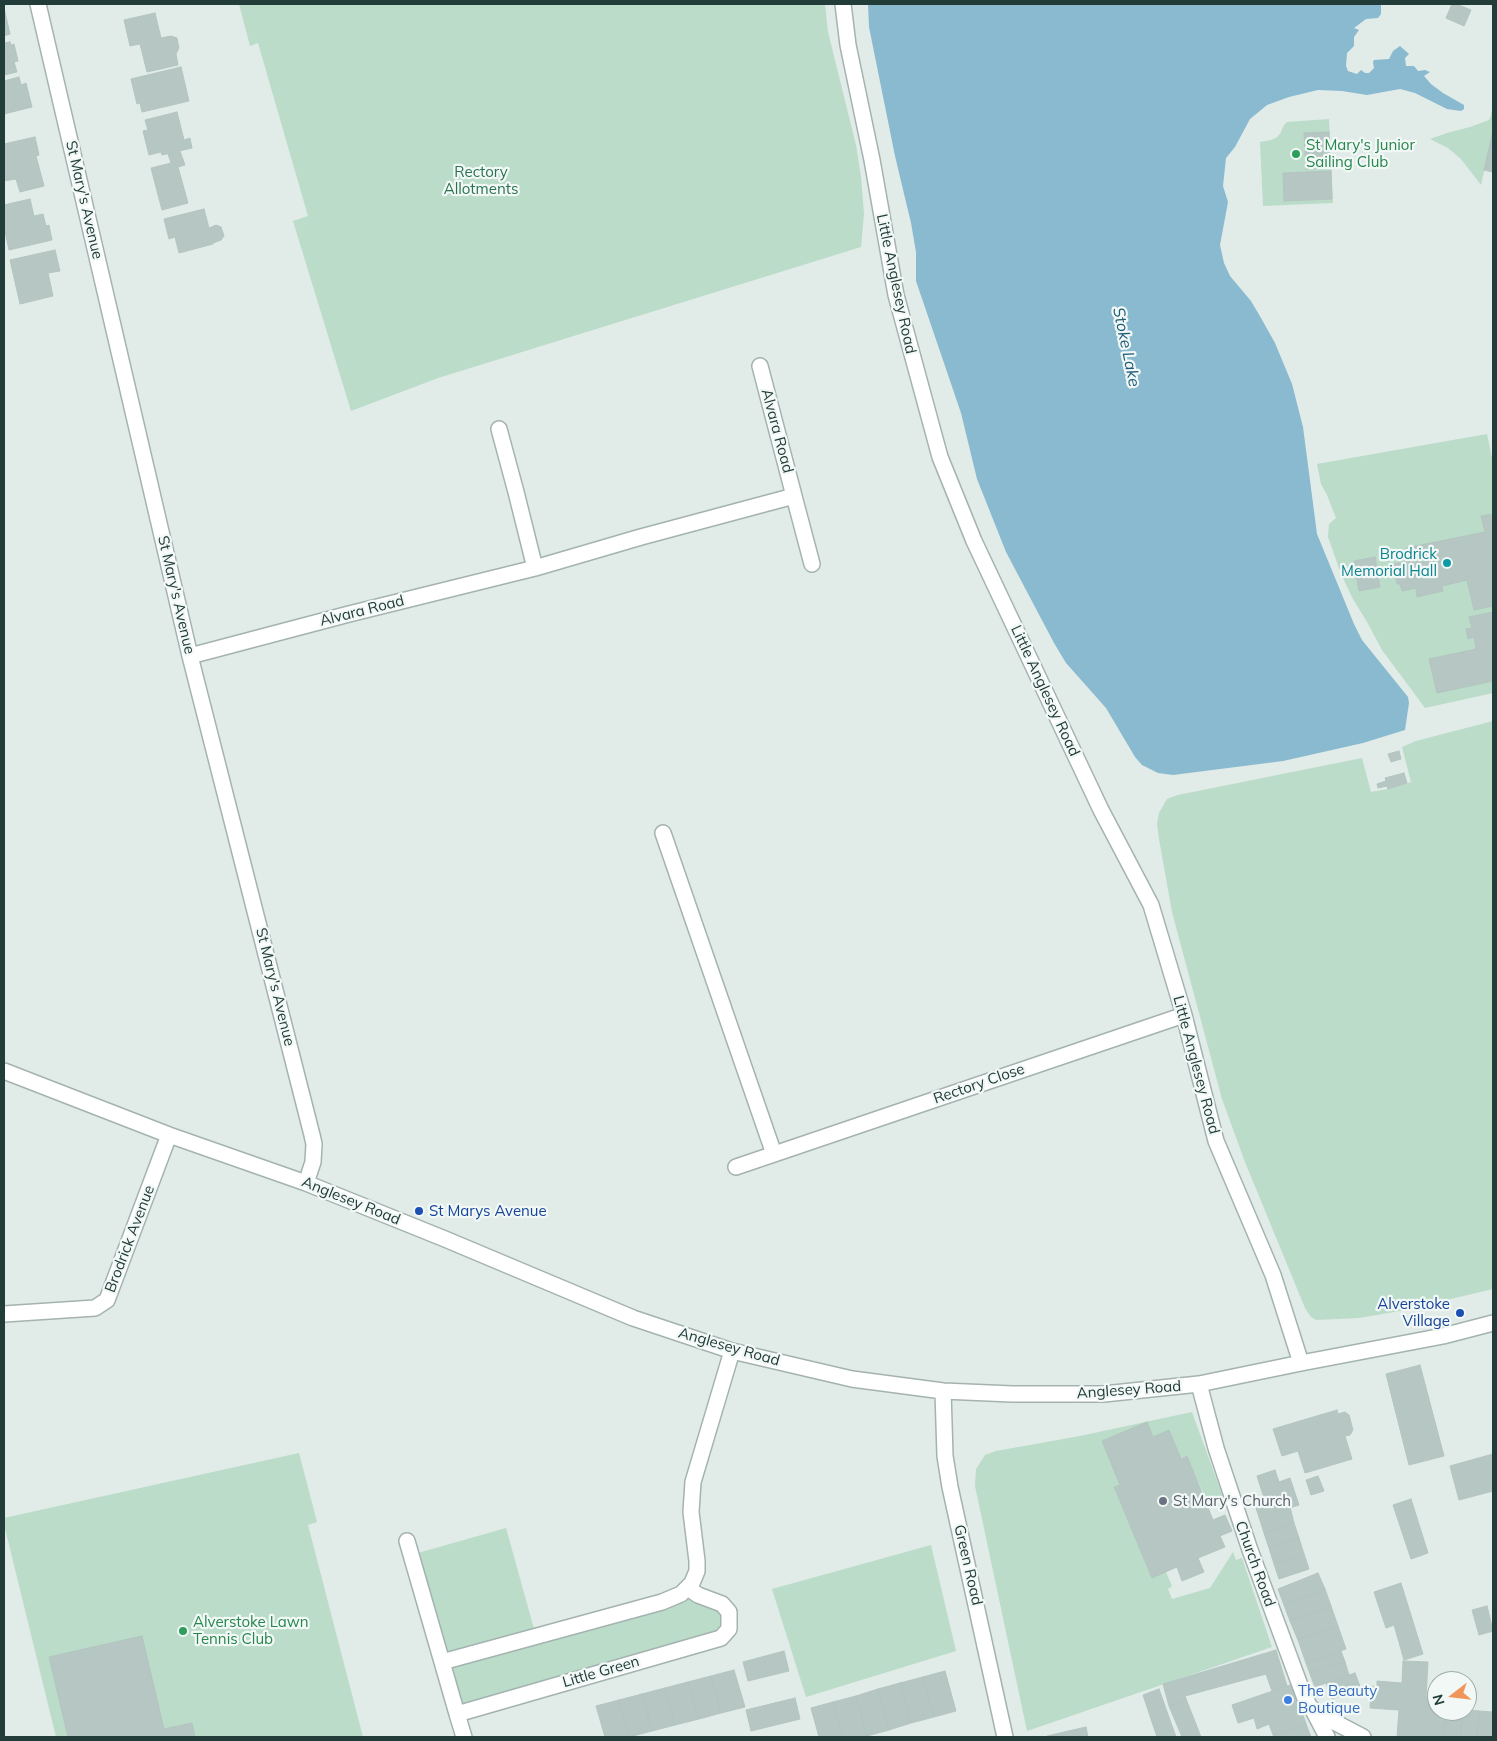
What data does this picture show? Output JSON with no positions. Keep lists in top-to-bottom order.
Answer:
{
  "streets": {
    "street": [
      "St Mary's Avenue",
      "Little Anglesey Road",
      "Alvara Road",
      "Rectory Close",
      "Anglesey Road",
      "Brodrick Avenue",
      "Church Road",
      "Green Road",
      "Little Green"
    ]
  },
  "crossings": [
    ["St Mary's Avenue", "Alvara Road"],
    ["St Mary's Avenue", "Anglesey Road"],
    ["Little Anglesey Road", "Rectory Close"],
    ["Little Anglesey Road", "Anglesey Road"],
    ["Anglesey Road", "Brodrick Avenue"],
    ["Anglesey Road", "Church Road"],
    ["Anglesey Road", "Green Road"]
  ],
  "water": ["Stoke Lake"],
  "parks": ["Rectory Allotments"],
  "places": [
    "St Mary's Junior Sailing Club",
    "Brodrick Memorial Hall",
    "St Marys Avenue",
    "Alverstoke Village",
    "St Mary's Church",
    "Alverstoke Lawn Tennis Club",
    "The Beauty Boutique"
  ],
  "north": "left"
}
